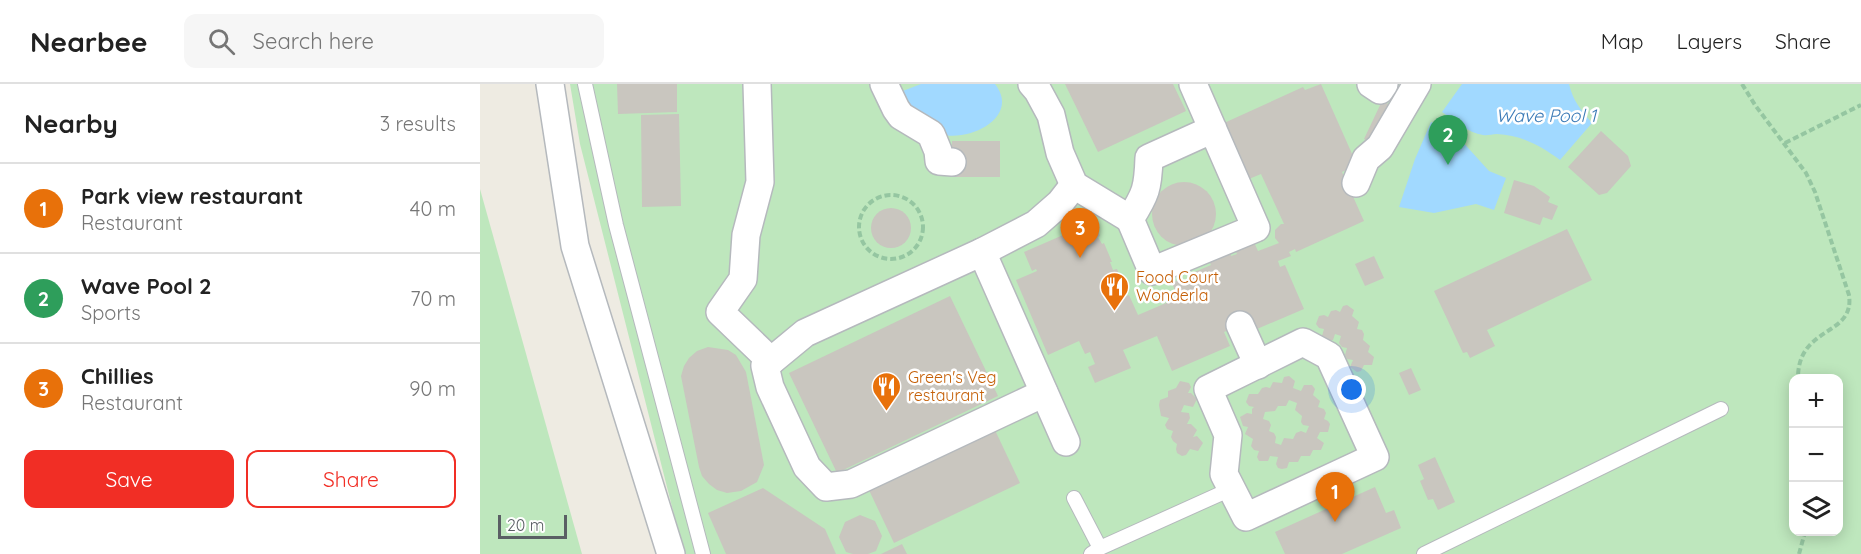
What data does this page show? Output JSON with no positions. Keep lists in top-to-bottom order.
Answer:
{
  "water": ["Wave Pool 1"],
  "places": {
    "restaurant": ["Food Court Wonderla", "Green's Veg restaurant"]
  },
  "scale_bar": "20 m",
  "page": {
    "header": "Nearbee",
    "search": "Search here",
    "nav": ["Map", "Layers", "Share"],
    "heading": ["Nearby", "3 results"],
    "pins": ["2", "3", "1"],
    "list": [
      {
        "mark": "1",
        "name": "Park view restaurant",
        "note": "Restaurant",
        "value": "40 m"
      },
      {
        "mark": "2",
        "name": "Wave Pool 2",
        "note": "Sports",
        "value": "70 m"
      },
      {
        "mark": "3",
        "name": "Chillies",
        "note": "Restaurant",
        "value": "90 m"
      }
    ],
    "map_buttons": ["+", "−"],
    "buttons": ["Save", "Share"],
    "scale": "20 m"
  }
}
